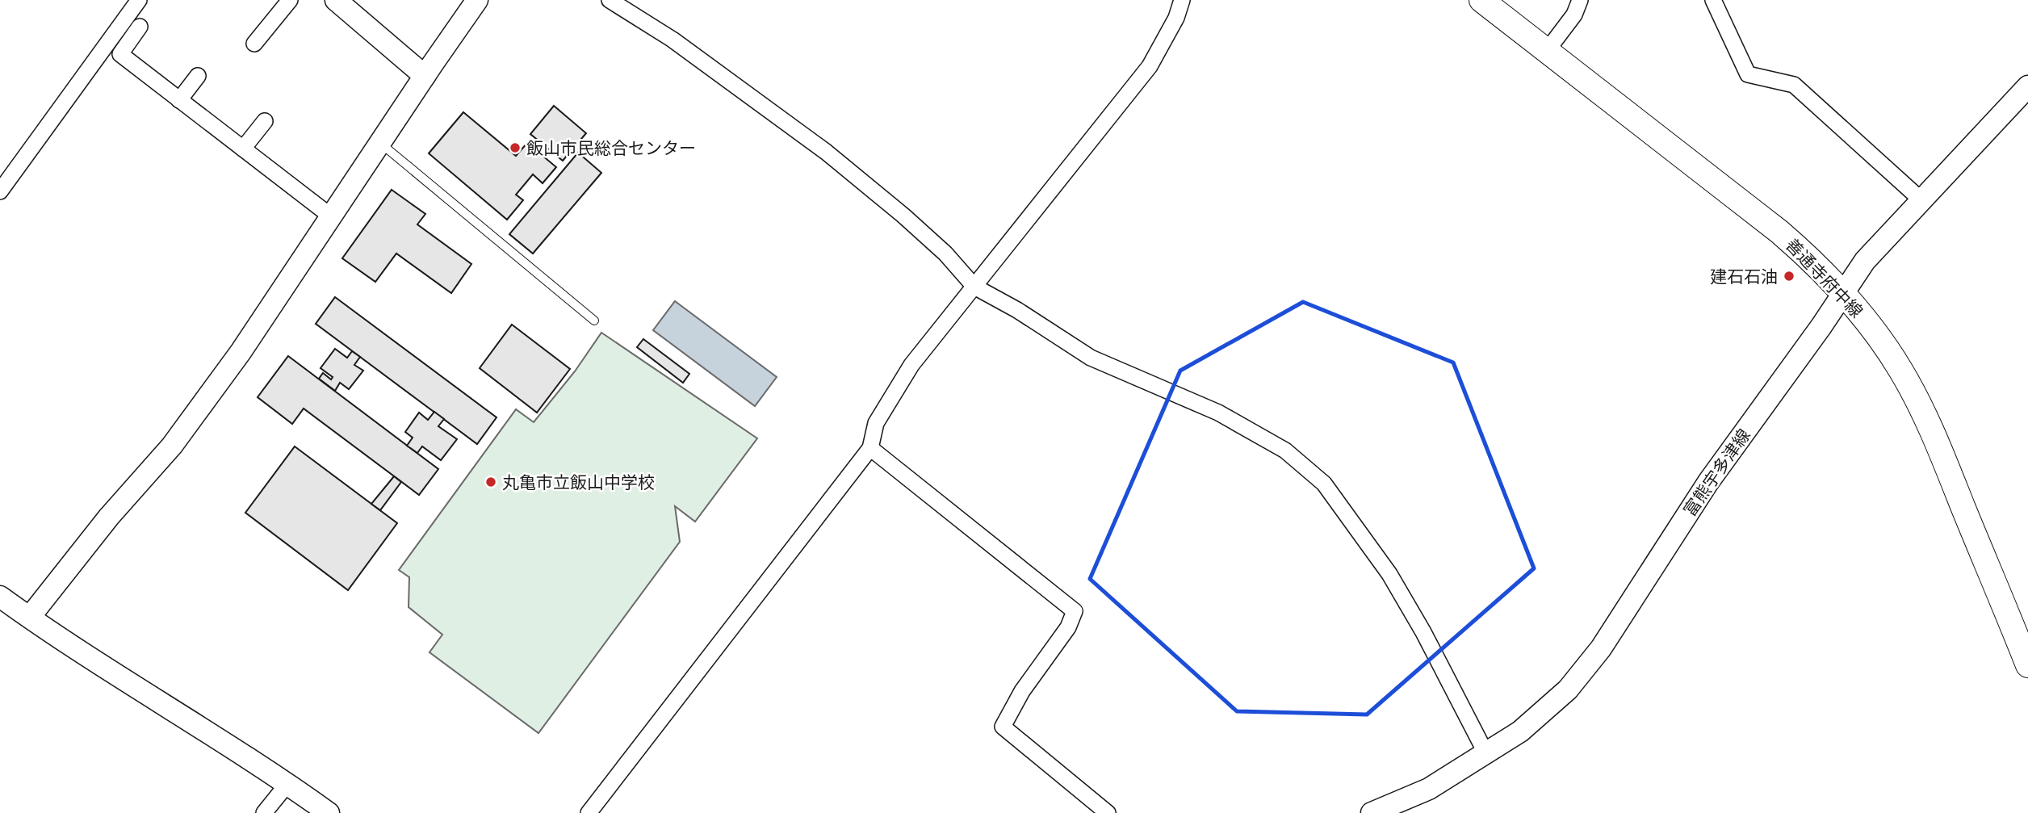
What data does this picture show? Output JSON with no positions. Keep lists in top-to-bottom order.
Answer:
{
  "streets": {
    "main road": ["善通寺府中線"],
    "street": ["富熊宇多津線"]
  },
  "crossings": [
    ["善通寺府中線", "富熊宇多津線"]
  ],
  "places": ["飯山市民総合センター", "建石石油", "丸亀市立飯山中学校"]
}
